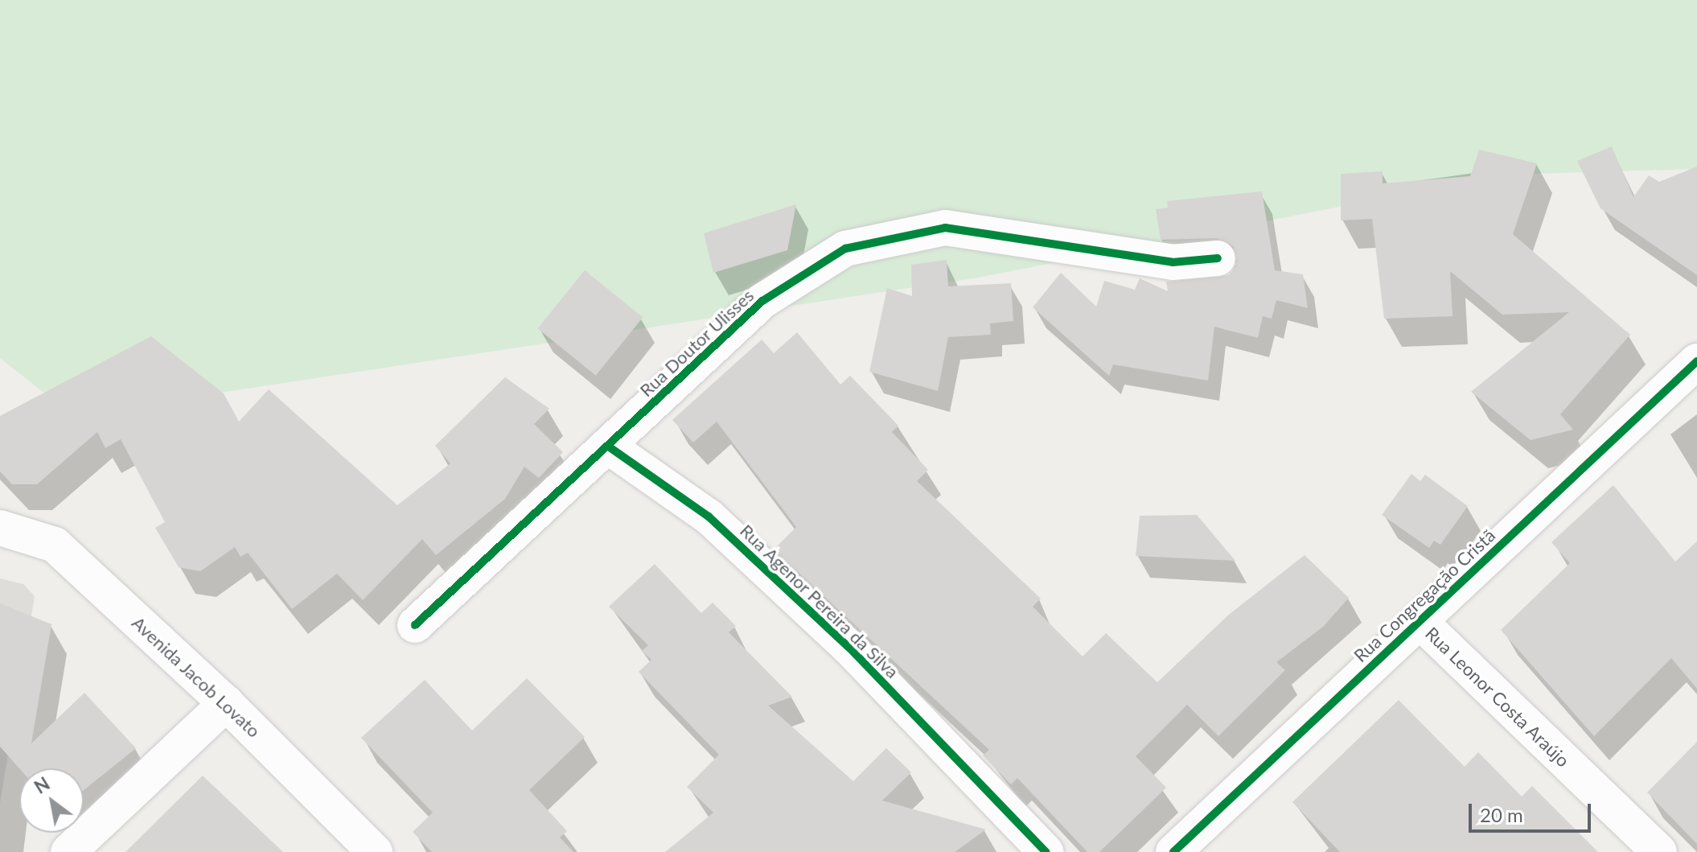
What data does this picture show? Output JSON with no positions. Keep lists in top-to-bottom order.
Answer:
{
  "streets": {
    "street": [
      "Rua Doutor Ulisses",
      "Rua Congregação Cristã",
      "Rua Agenor Pereira da Silva",
      "Avenida Jacob Lovato",
      "Rua Leonor Costa Araújo"
    ]
  },
  "crossings": [
    ["Rua Doutor Ulisses", "Rua Agenor Pereira da Silva"],
    ["Rua Congregação Cristã", "Rua Leonor Costa Araújo"]
  ],
  "scale_bar": "20 m",
  "north": "top left"
}
